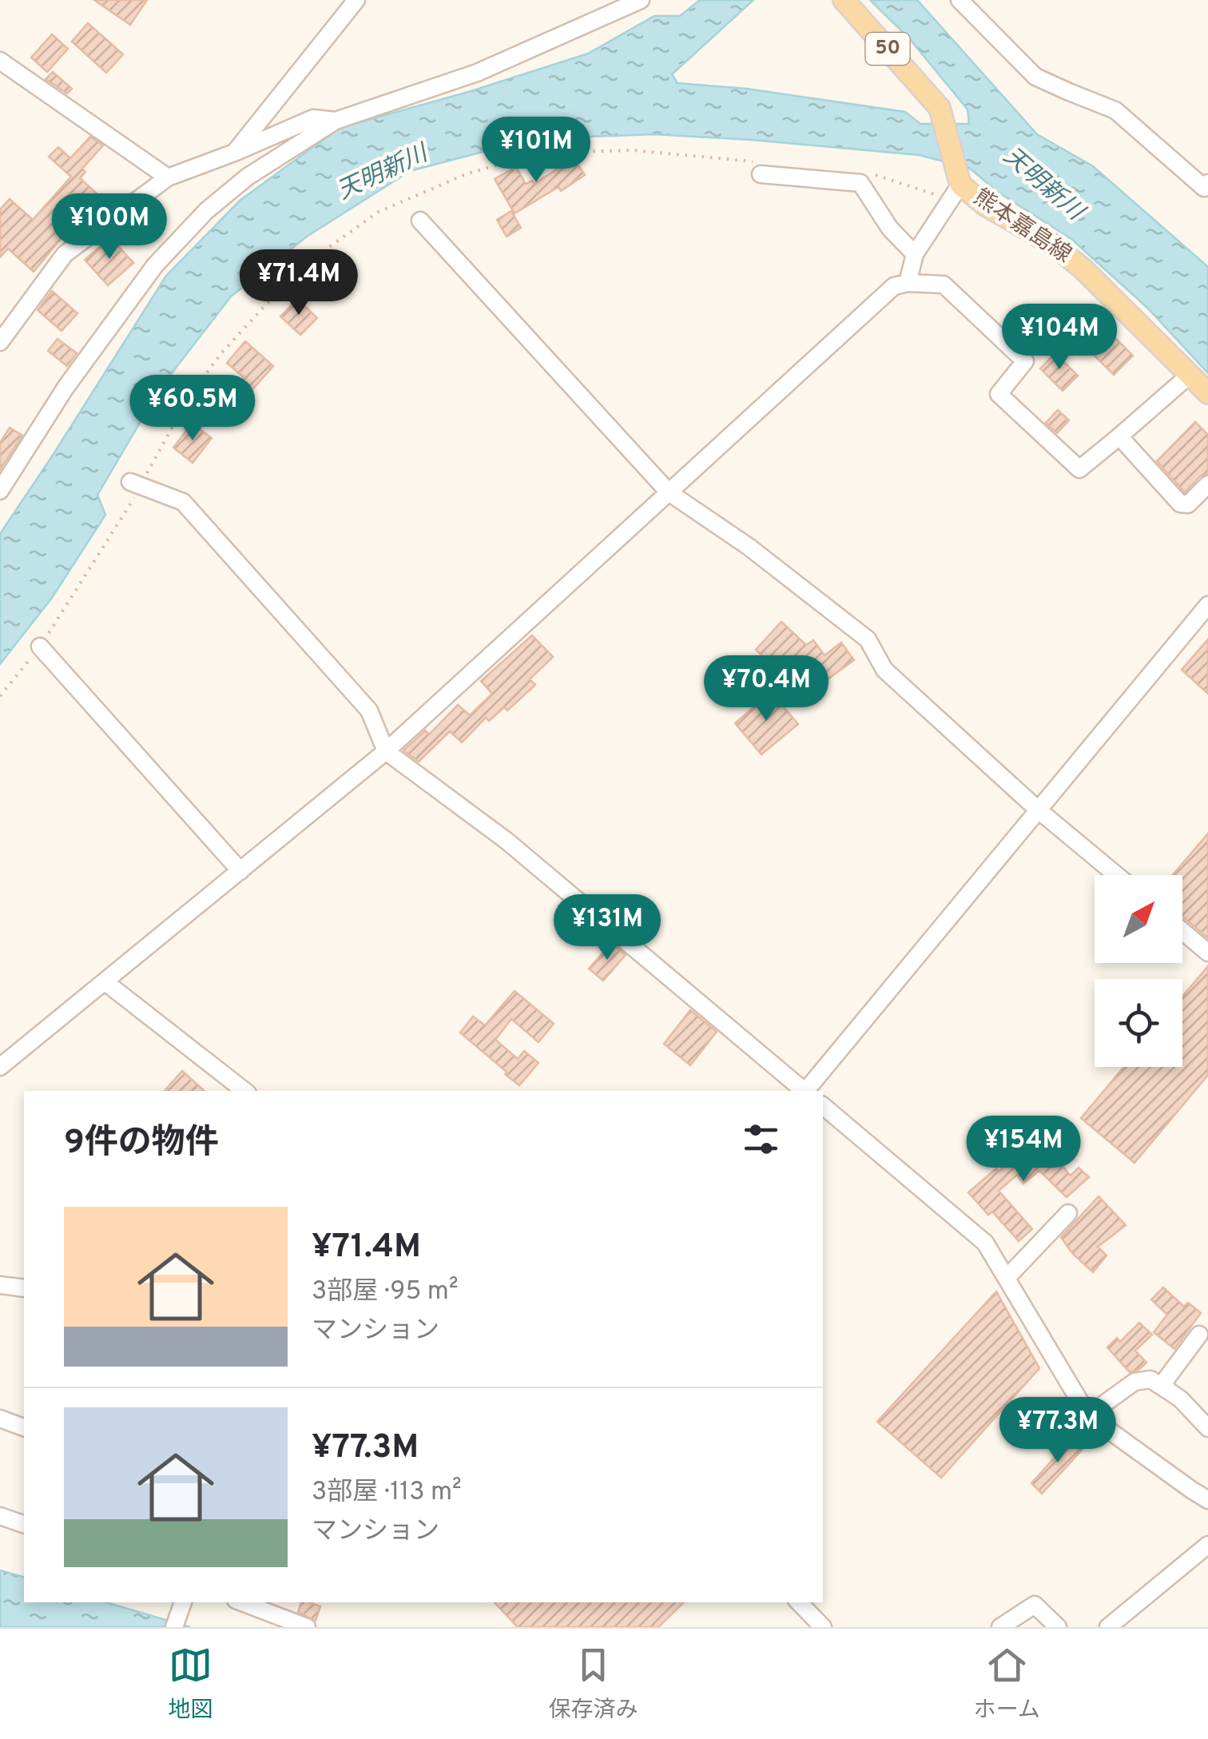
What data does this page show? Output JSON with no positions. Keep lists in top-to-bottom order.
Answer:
{
  "streets": {
    "main road": ["50", "熊本嘉島線"]
  },
  "water": ["天明新川"],
  "north": "top right",
  "page": {
    "price": [
      "¥101M",
      "¥100M",
      "¥71.4M",
      "¥104M",
      "¥60.5M",
      "¥70.4M",
      "¥131M",
      "¥154M",
      "¥77.3M"
    ],
    "heading": "9件の物件",
    "list": [
      {
        "name": "¥71.4M",
        "note": "3部屋 · 95 m² · マンション"
      },
      {
        "name": "¥77.3M",
        "note": "3部屋 · 113 m² · マンション"
      }
    ],
    "tabs": ["地図", "保存済み", "ホーム"]
  }
}
